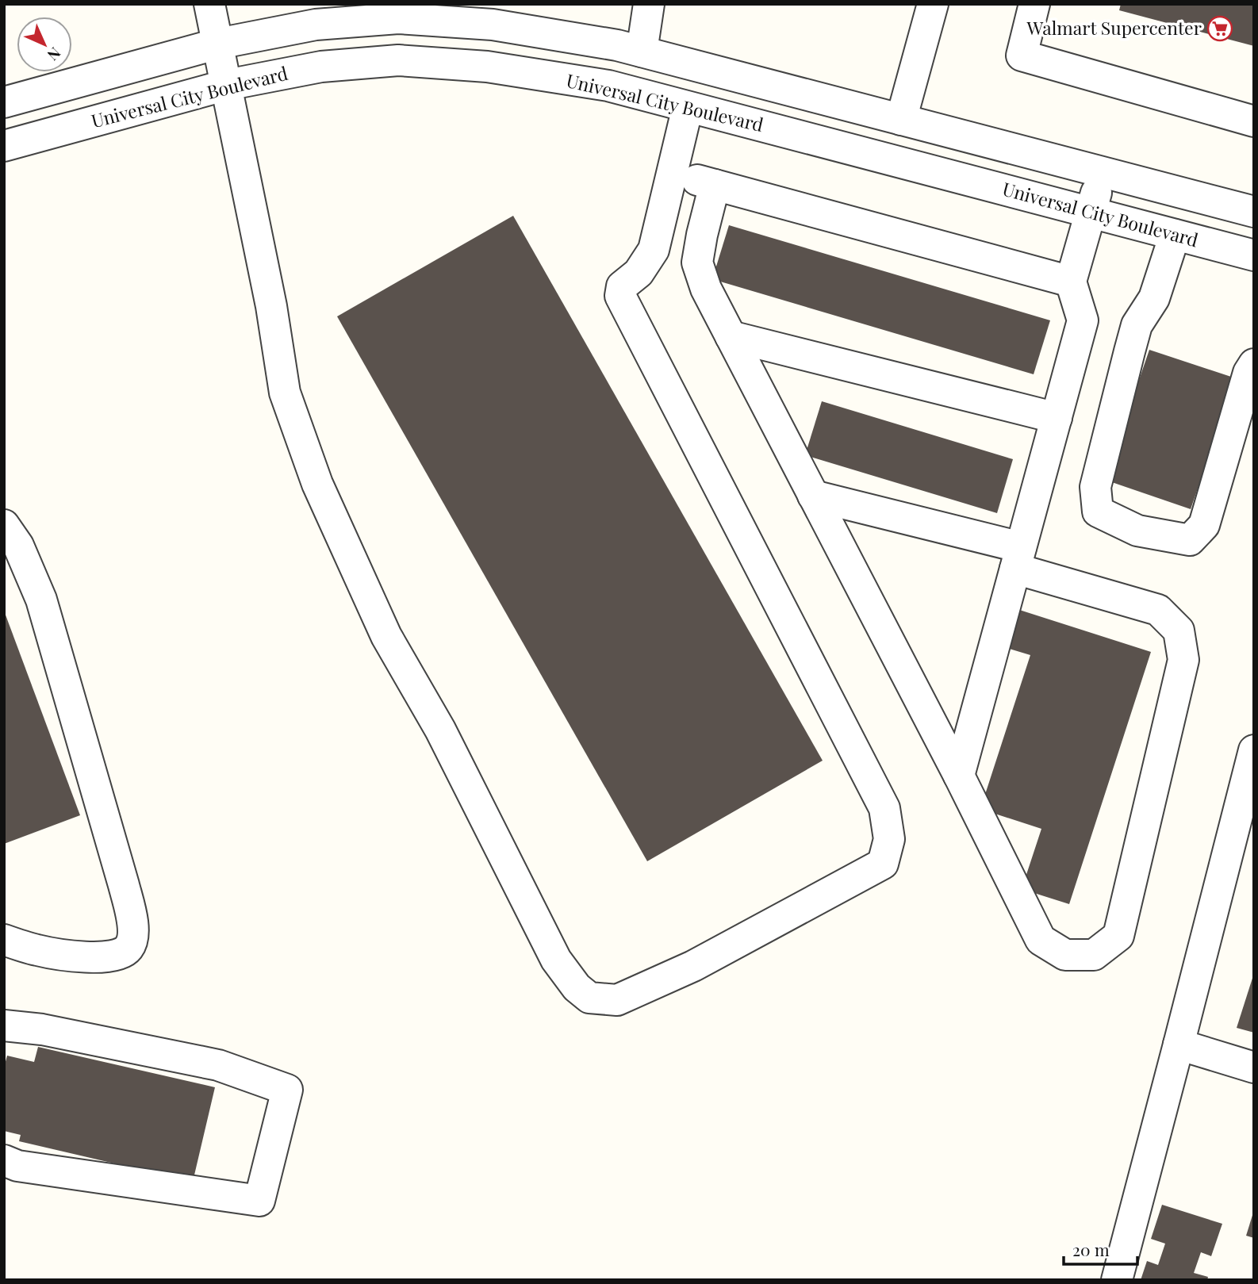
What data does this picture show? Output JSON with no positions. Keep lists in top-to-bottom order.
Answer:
{
  "streets": {
    "street": ["Universal City Boulevard"]
  },
  "places": {
    "supermarket": ["Walmart Supercenter"]
  },
  "scale_bar": "20 m",
  "north": "bottom right"
}
